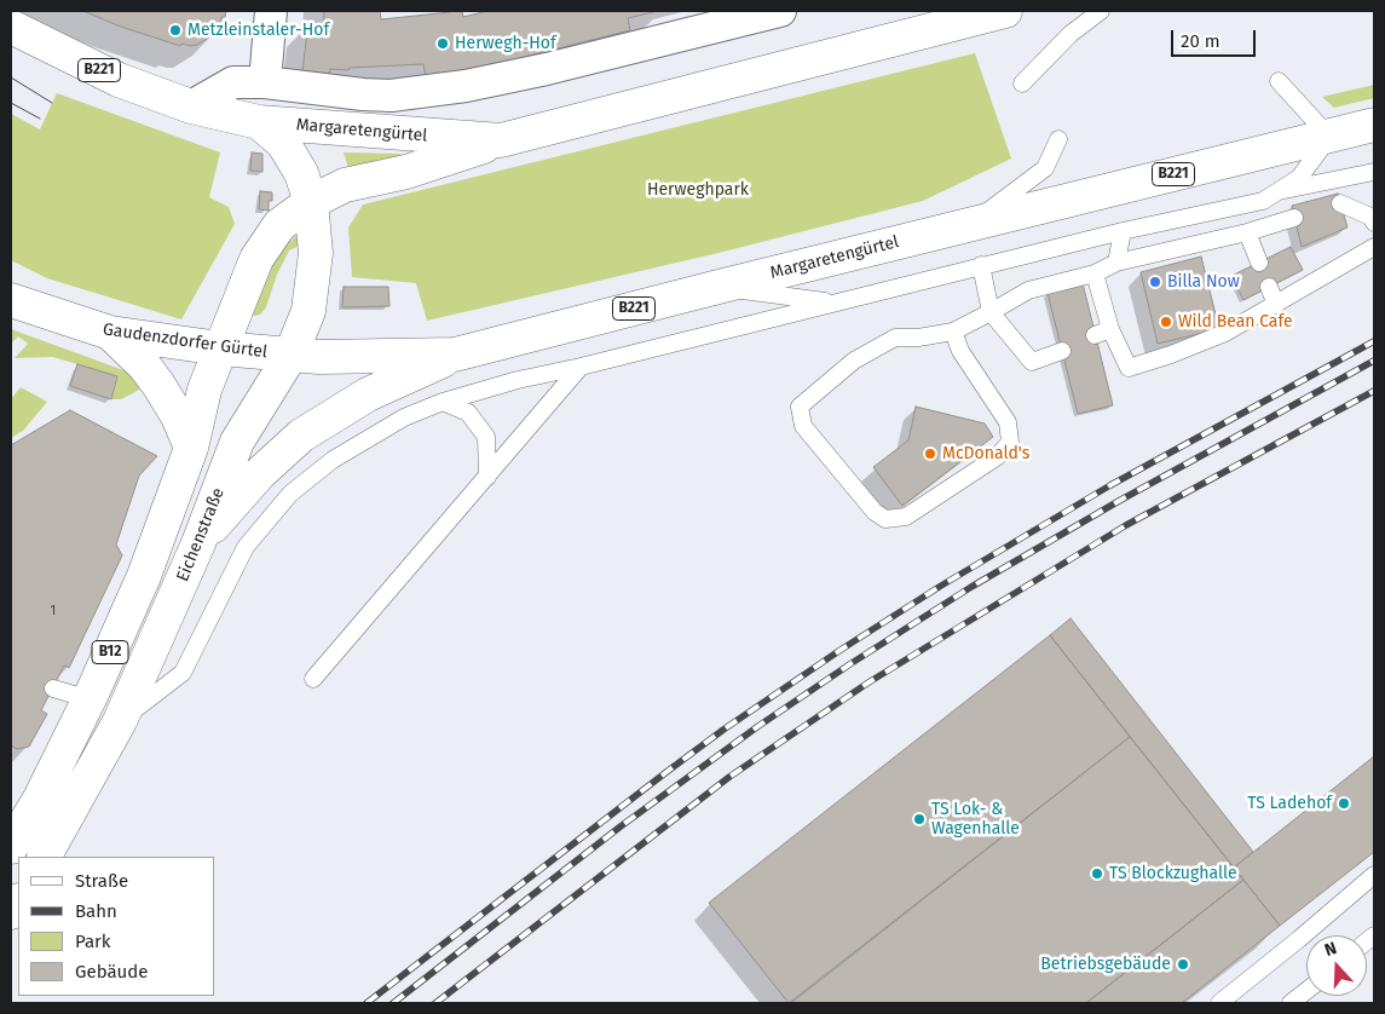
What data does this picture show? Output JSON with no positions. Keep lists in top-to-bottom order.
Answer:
{
  "streets": {
    "main road": [
      "B221",
      "Margaretengürtel",
      "Gaudenzdorfer Gürtel",
      "Eichenstraße",
      "B12"
    ]
  },
  "crossings": [
    ["Margaretengürtel", "Gaudenzdorfer Gürtel"],
    ["Margaretengürtel", "Eichenstraße"],
    ["Gaudenzdorfer Gürtel", "Eichenstraße"],
    ["Gaudenzdorfer Gürtel", "B12"]
  ],
  "parks": ["Herweghpark"],
  "places": [
    "Metzleinstaler-Hof",
    "Herwegh-Hof",
    "Billa Now",
    "Wild Bean Cafe",
    "McDonald's",
    "TS Ladehof",
    "TS Lok- & Wagenhalle",
    "TS Blockzughalle",
    "Betriebsgebäude"
  ],
  "house_numbers": ["1"],
  "legend": [
    "Straße",
    "Bahn",
    "Park",
    "Gebäude"
  ],
  "scale_bar": "20 m",
  "north": "top"
}
